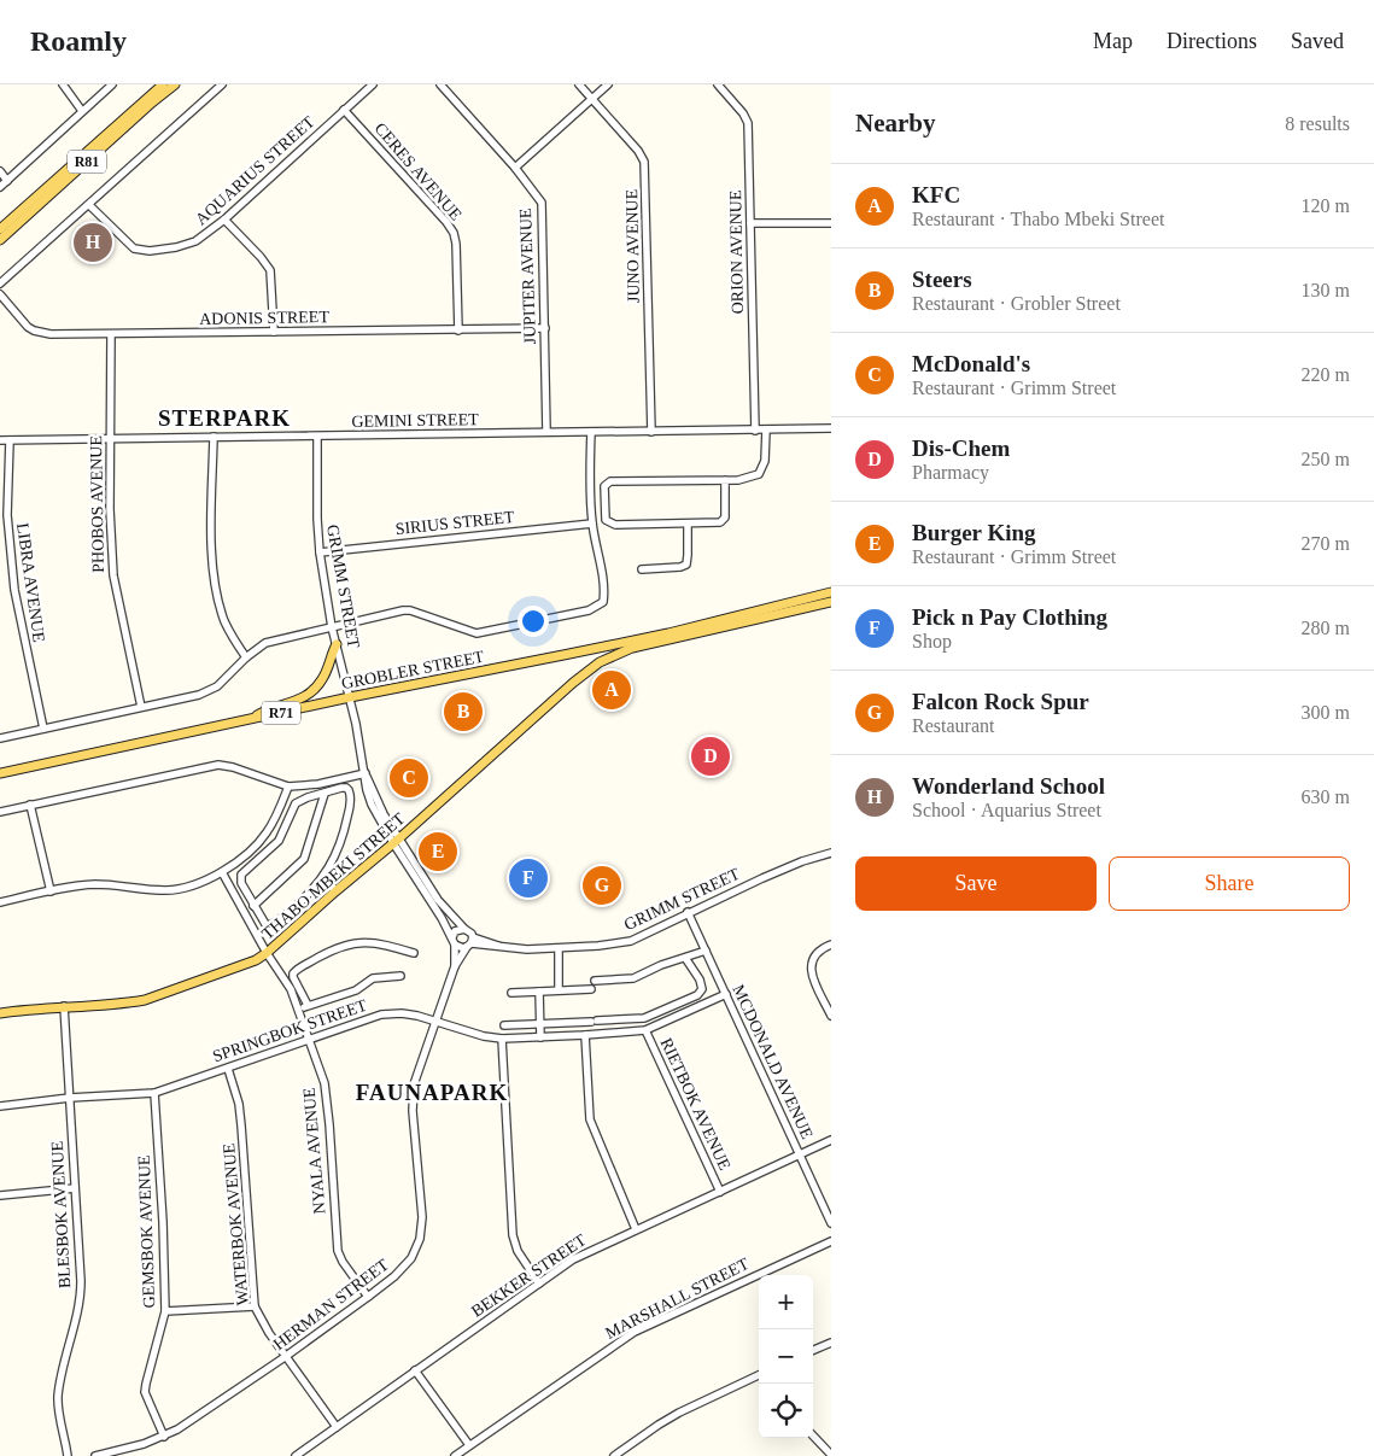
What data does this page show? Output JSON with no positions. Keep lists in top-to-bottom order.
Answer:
{
  "streets": {
    "main road": [
      "R81",
      "GROBLER STREET",
      "R71",
      "THABO MBEKI STREET"
    ],
    "street": [
      "AQUARIUS STREET",
      "CERES AVENUE",
      "JUNO AVENUE",
      "ORION AVENUE",
      "JUPITER AVENUE",
      "ADONIS STREET",
      "GEMINI STREET",
      "PHOBOS AVENUE",
      "SIRIUS STREET",
      "LIBRA AVENUE",
      "GRIMM STREET",
      "SPRINGBOK STREET",
      "MCDONALD AVENUE",
      "RIETBOK AVENUE",
      "NYALA AVENUE",
      "BLESBOK AVENUE",
      "WATERBOK AVENUE",
      "GEMSBOK AVENUE",
      "BEKKER STREET",
      "MARSHALL STREET",
      "HERMAN STREET"
    ]
  },
  "crossings": [
    ["AQUARIUS STREET", "CERES AVENUE"],
    ["CERES AVENUE", "ADONIS STREET"],
    ["JUNO AVENUE", "GEMINI STREET"],
    ["ORION AVENUE", "GEMINI STREET"],
    ["JUPITER AVENUE", "ADONIS STREET"],
    ["JUPITER AVENUE", "GEMINI STREET"],
    ["ADONIS STREET", "PHOBOS AVENUE"],
    ["GEMINI STREET", "PHOBOS AVENUE"],
    ["GEMINI STREET", "LIBRA AVENUE"],
    ["GEMINI STREET", "GRIMM STREET"],
    ["PHOBOS AVENUE", "GROBLER STREET"],
    ["SIRIUS STREET", "GRIMM STREET"],
    ["SIRIUS STREET", "GROBLER STREET"],
    ["LIBRA AVENUE", "GROBLER STREET"],
    ["GRIMM STREET", "GROBLER STREET"],
    ["GRIMM STREET", "THABO MBEKI STREET"],
    ["GRIMM STREET", "MCDONALD AVENUE"],
    ["GRIMM STREET", "HERMAN STREET"],
    ["THABO MBEKI STREET", "NYALA AVENUE"],
    ["THABO MBEKI STREET", "BLESBOK AVENUE"],
    ["SPRINGBOK STREET", "MCDONALD AVENUE"],
    ["SPRINGBOK STREET", "RIETBOK AVENUE"],
    ["SPRINGBOK STREET", "NYALA AVENUE"],
    ["SPRINGBOK STREET", "BLESBOK AVENUE"],
    ["SPRINGBOK STREET", "WATERBOK AVENUE"],
    ["SPRINGBOK STREET", "GEMSBOK AVENUE"],
    ["SPRINGBOK STREET", "HERMAN STREET"],
    ["MCDONALD AVENUE", "BEKKER STREET"],
    ["RIETBOK AVENUE", "BEKKER STREET"],
    ["NYALA AVENUE", "HERMAN STREET"],
    ["WATERBOK AVENUE", "BEKKER STREET"],
    ["WATERBOK AVENUE", "HERMAN STREET"],
    ["GEMSBOK AVENUE", "HERMAN STREET"]
  ],
  "districts": ["STERPARK", "FAUNAPARK"],
  "page": {
    "header": "Roamly",
    "nav": ["Map", "Directions", "Saved"],
    "heading": ["Nearby", "8 results"],
    "list": [
      {
        "mark": "A",
        "name": "KFC",
        "note": "Restaurant · Thabo Mbeki Street",
        "value": "120 m"
      },
      {
        "mark": "B",
        "name": "Steers",
        "note": "Restaurant · Grobler Street",
        "value": "130 m"
      },
      {
        "mark": "C",
        "name": "McDonald's",
        "note": "Restaurant · Grimm Street",
        "value": "220 m"
      },
      {
        "mark": "D",
        "name": "Dis-Chem",
        "note": "Pharmacy",
        "value": "250 m"
      },
      {
        "mark": "E",
        "name": "Burger King",
        "note": "Restaurant · Grimm Street",
        "value": "270 m"
      },
      {
        "mark": "F",
        "name": "Pick n Pay Clothing",
        "note": "Shop",
        "value": "280 m"
      },
      {
        "mark": "G",
        "name": "Falcon Rock Spur",
        "note": "Restaurant",
        "value": "300 m"
      },
      {
        "mark": "H",
        "name": "Wonderland School",
        "note": "School · Aquarius Street",
        "value": "630 m"
      }
    ],
    "pins": [
      "H",
      "A",
      "B",
      "D",
      "C",
      "E",
      "F",
      "G"
    ],
    "buttons": ["Save", "Share"],
    "map_buttons": ["+", "−"]
  }
}
